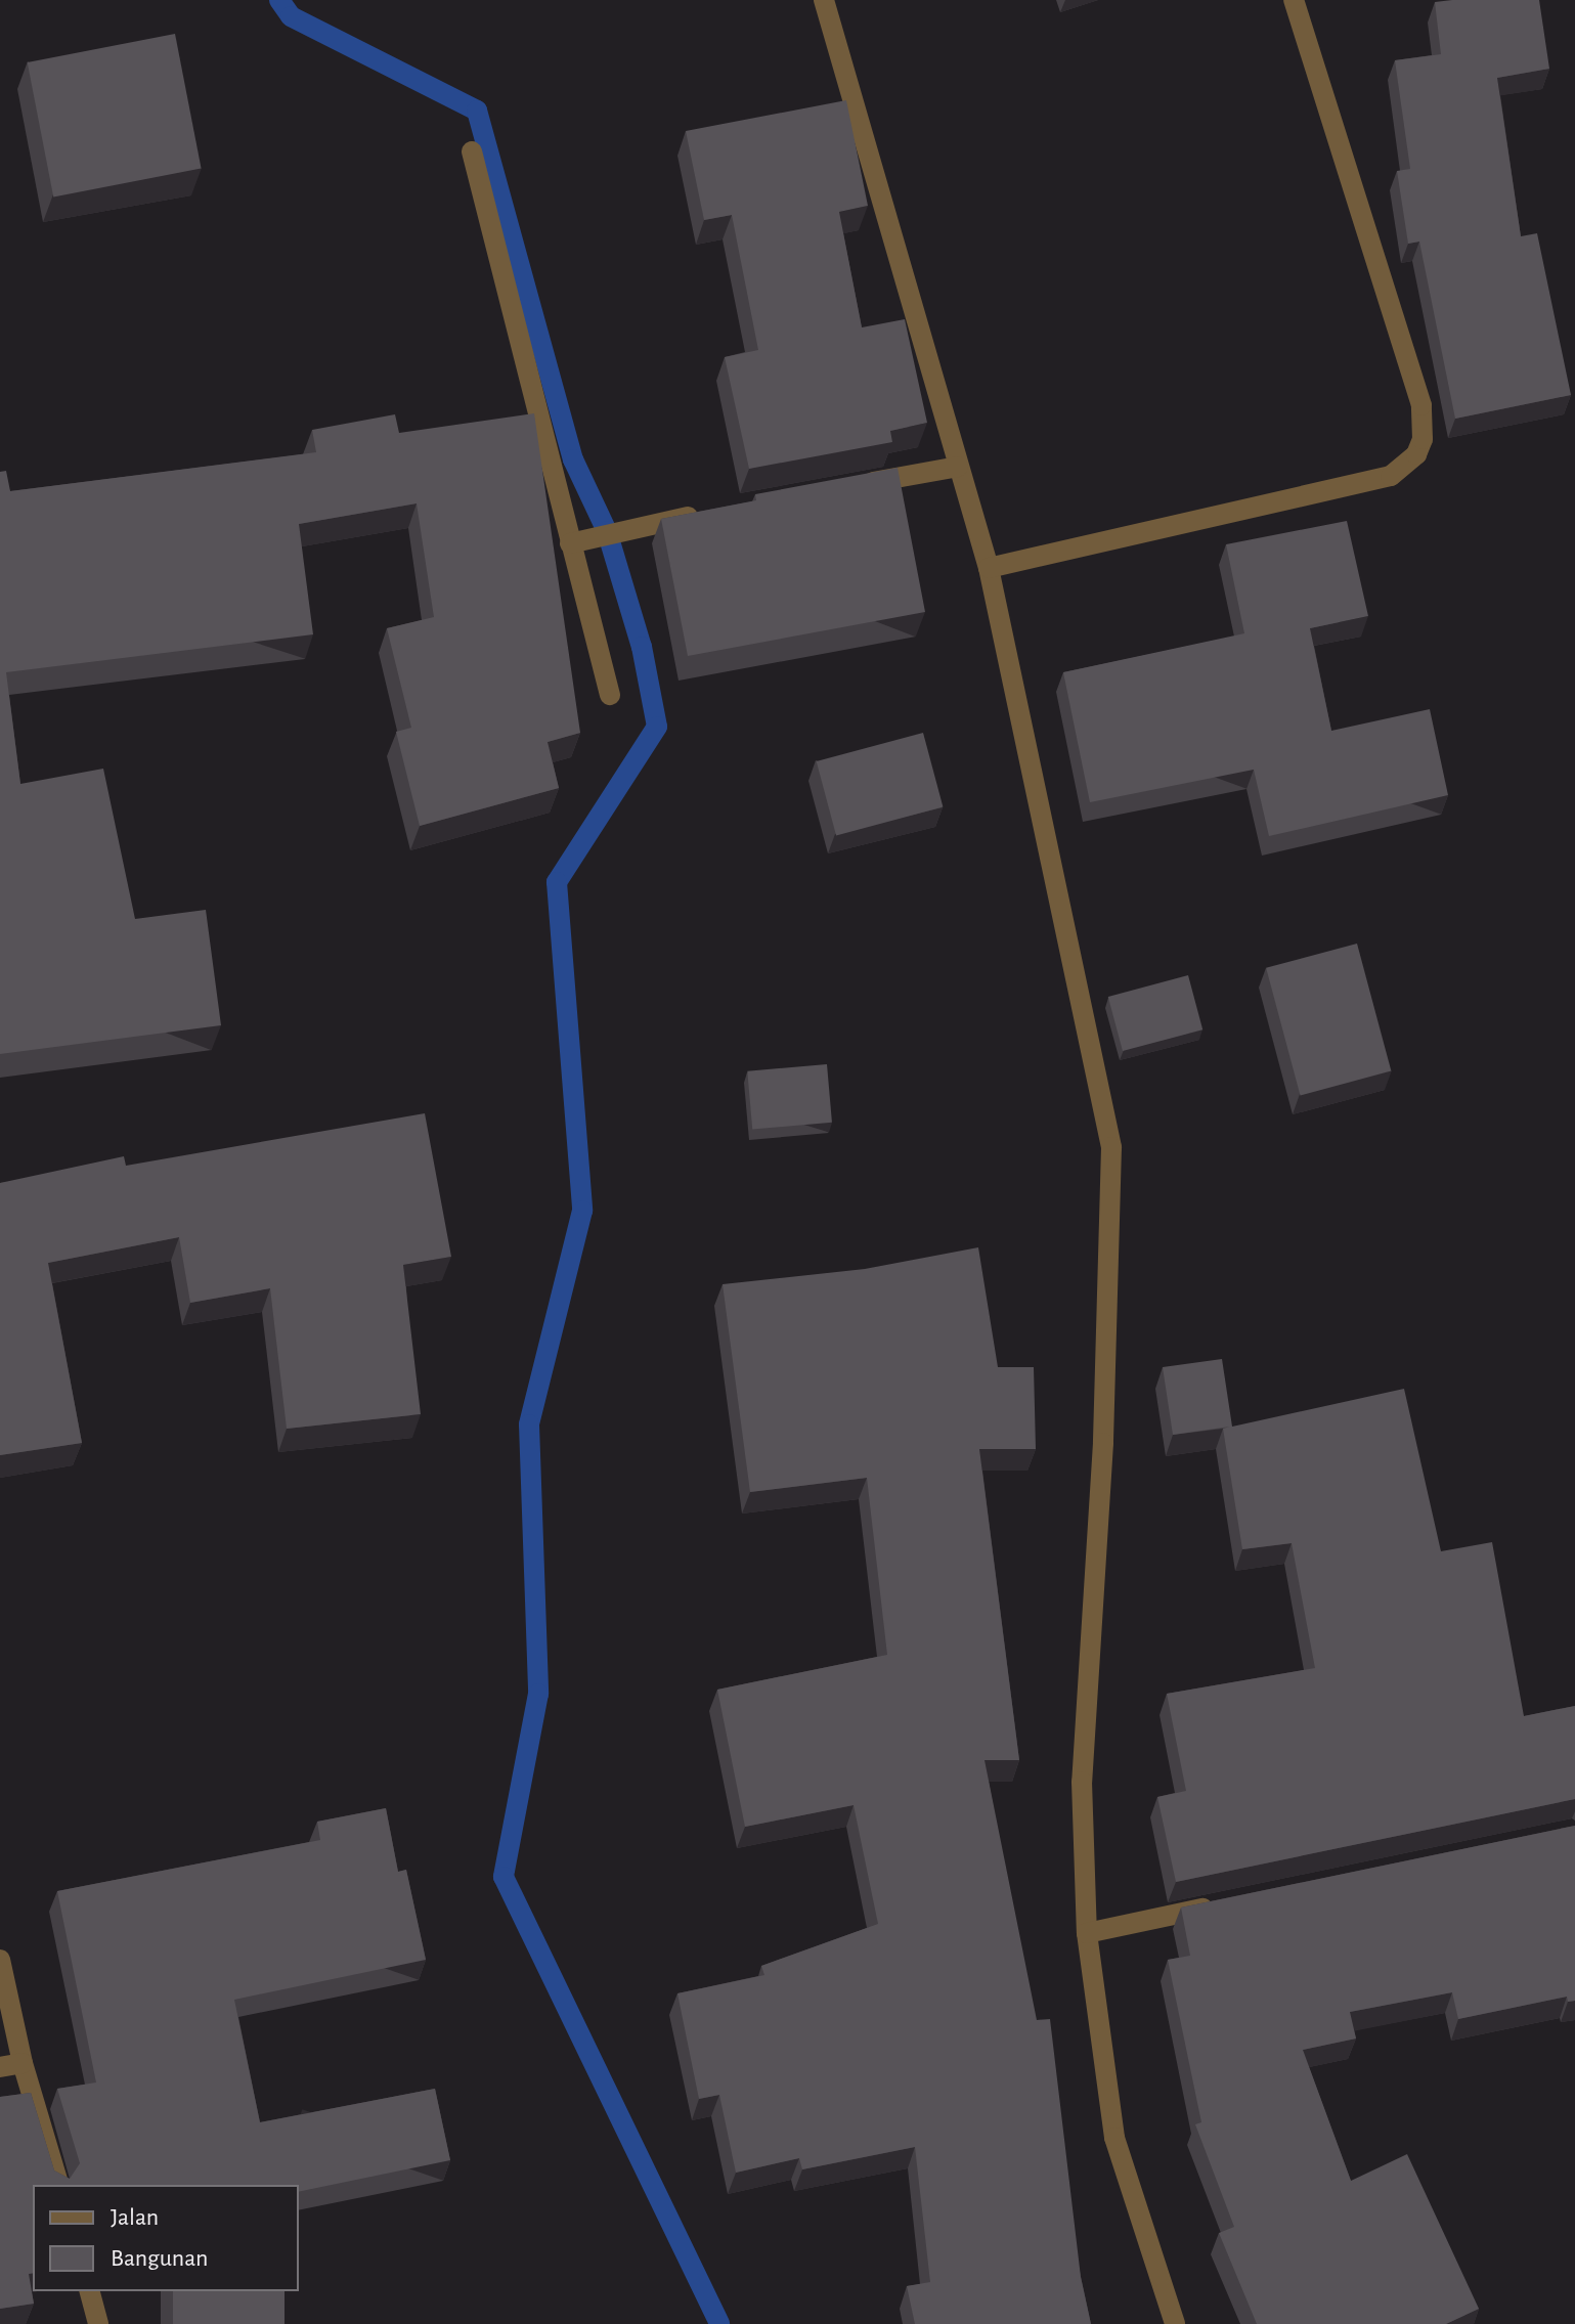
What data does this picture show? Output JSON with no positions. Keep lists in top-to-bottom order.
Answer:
{
  "legend": ["Jalan", "Bangunan"]
}
